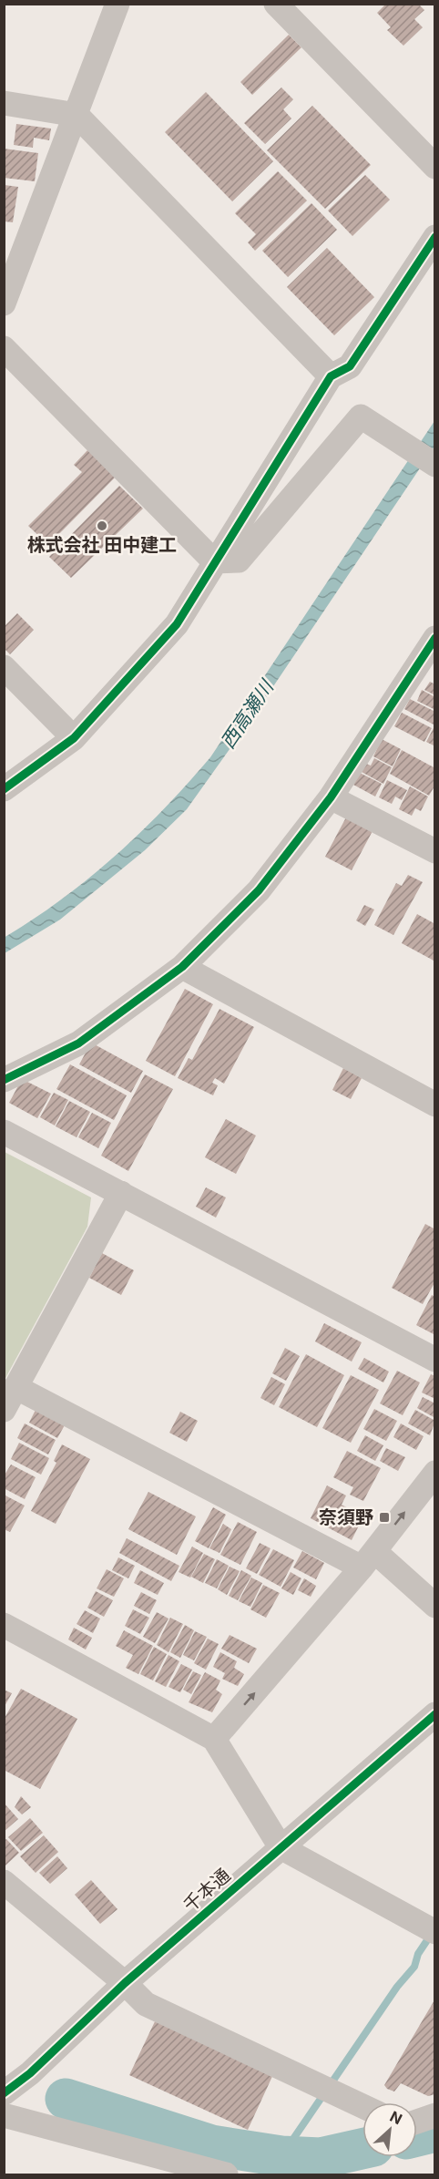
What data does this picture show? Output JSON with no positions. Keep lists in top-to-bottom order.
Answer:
{
  "streets": {
    "street": ["千本通"]
  },
  "water": ["西高瀬川"],
  "places": {
    "other": ["株式会社 田中建工"],
    "transit": ["奈須野"]
  },
  "north": "top right"
}
